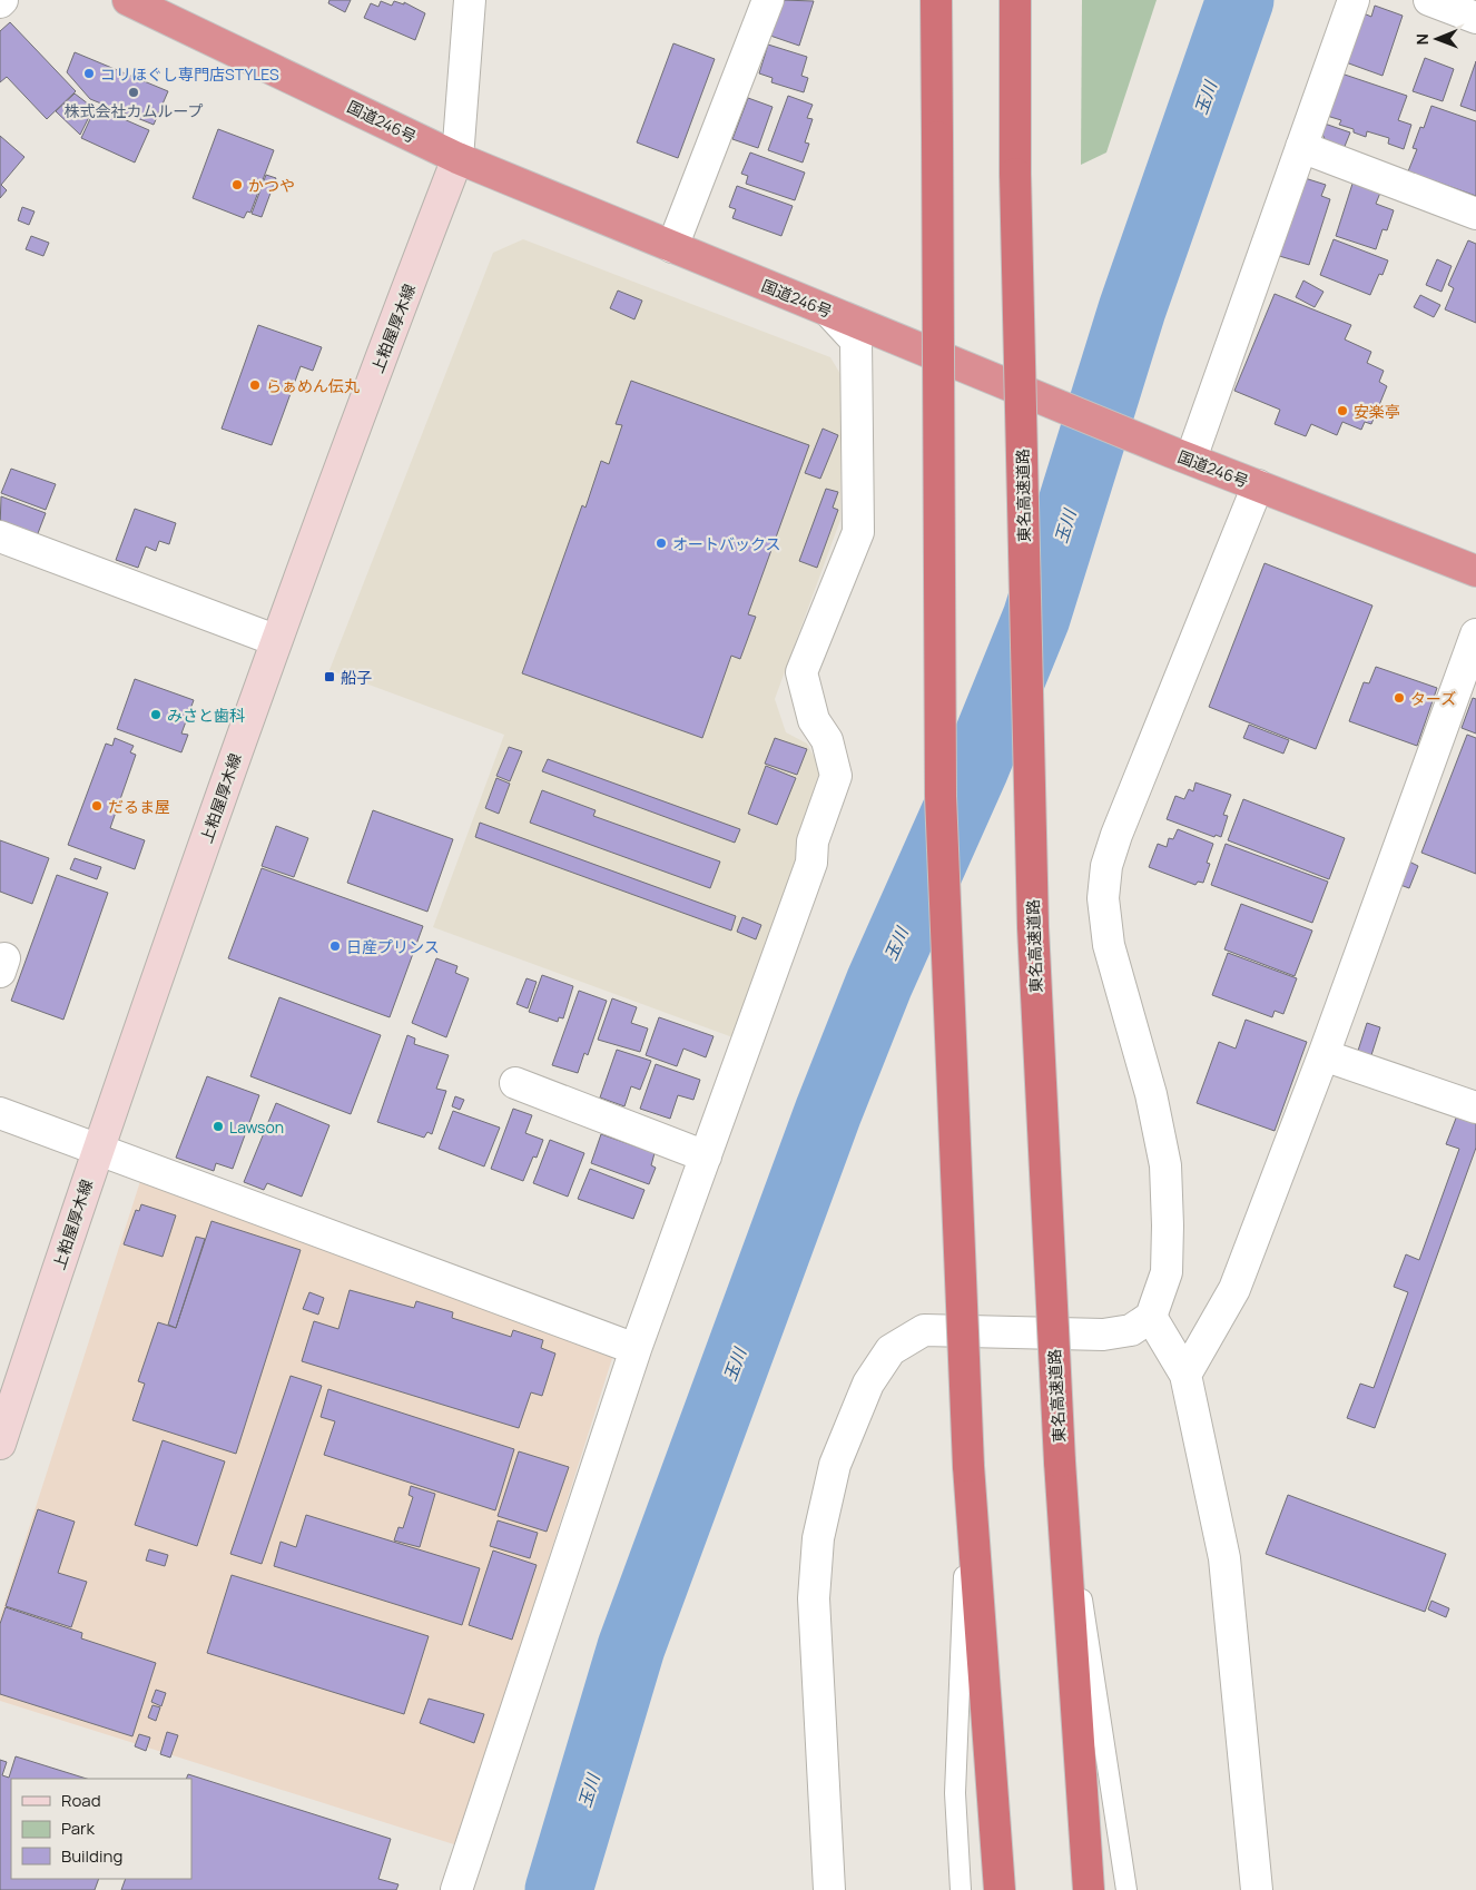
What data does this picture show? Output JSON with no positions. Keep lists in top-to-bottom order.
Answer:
{
  "streets": {
    "highway": ["国道246号", "東名高速道路"],
    "main road": ["上粕屋厚木線"]
  },
  "crossings": [
    ["国道246号", "上粕屋厚木線"]
  ],
  "water": ["玉川"],
  "places": {
    "other": [
      "コリほぐし専門店STYLES",
      "株式会社カムループ",
      "かつや",
      "らぁめん伝丸",
      "安楽亭",
      "オートバックス",
      "ターズ",
      "みさと歯科",
      "だるま屋",
      "日産プリンス",
      "Lawson"
    ],
    "transit": ["船子"]
  },
  "legend": ["Road", "Park", "Building"],
  "north": "left"
}
